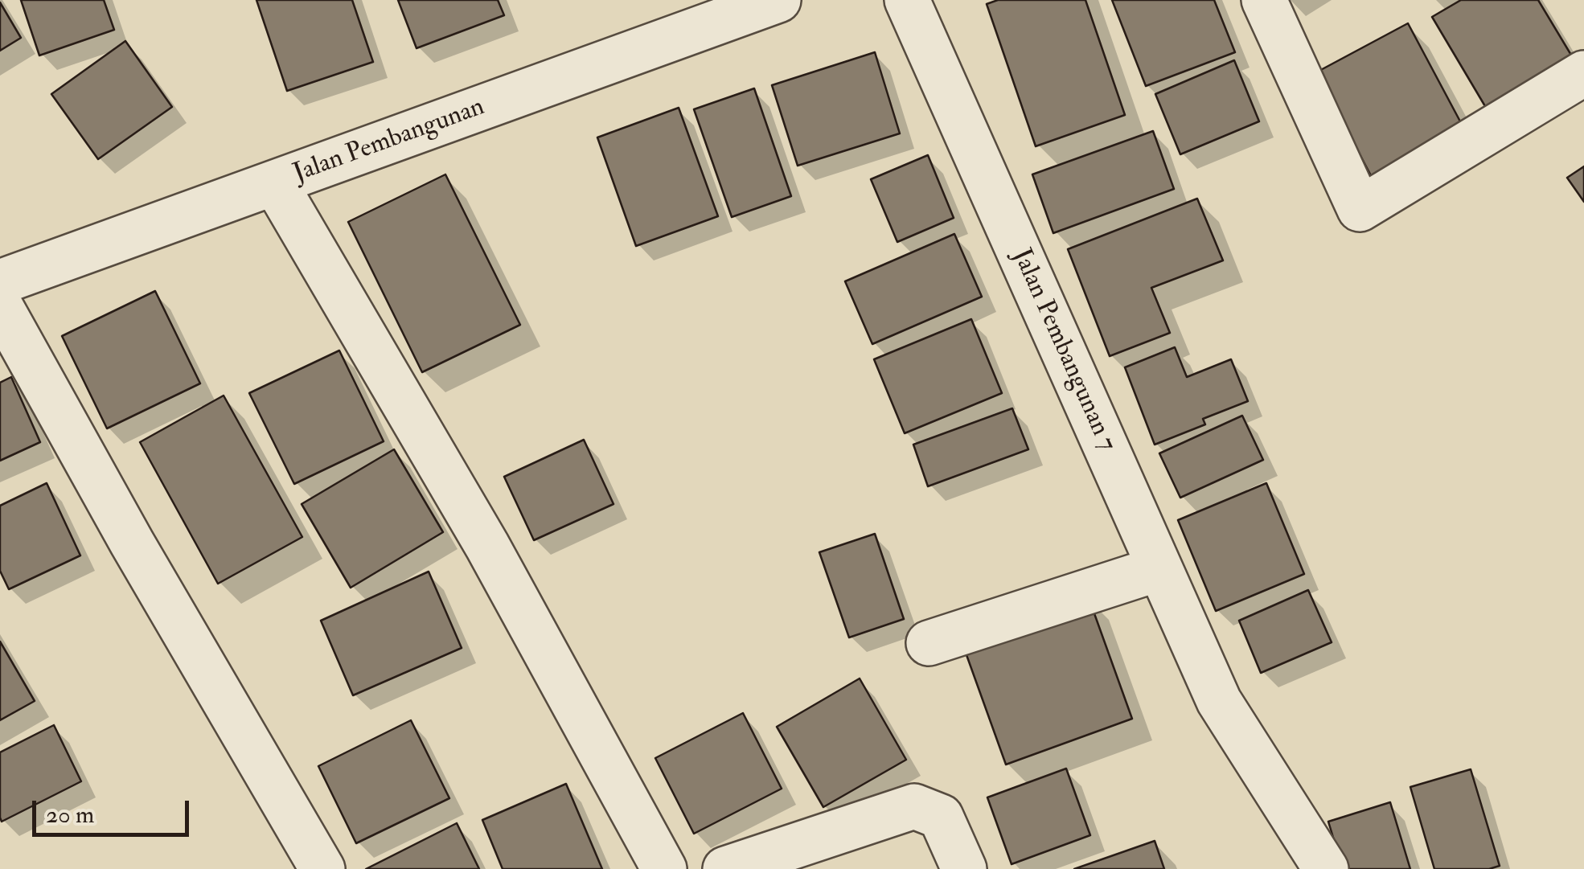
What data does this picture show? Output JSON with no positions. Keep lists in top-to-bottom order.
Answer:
{
  "streets": {
    "street": ["Jalan Pembangunan", "Jalan Pembangunan 7"]
  },
  "scale_bar": "20 m"
}
